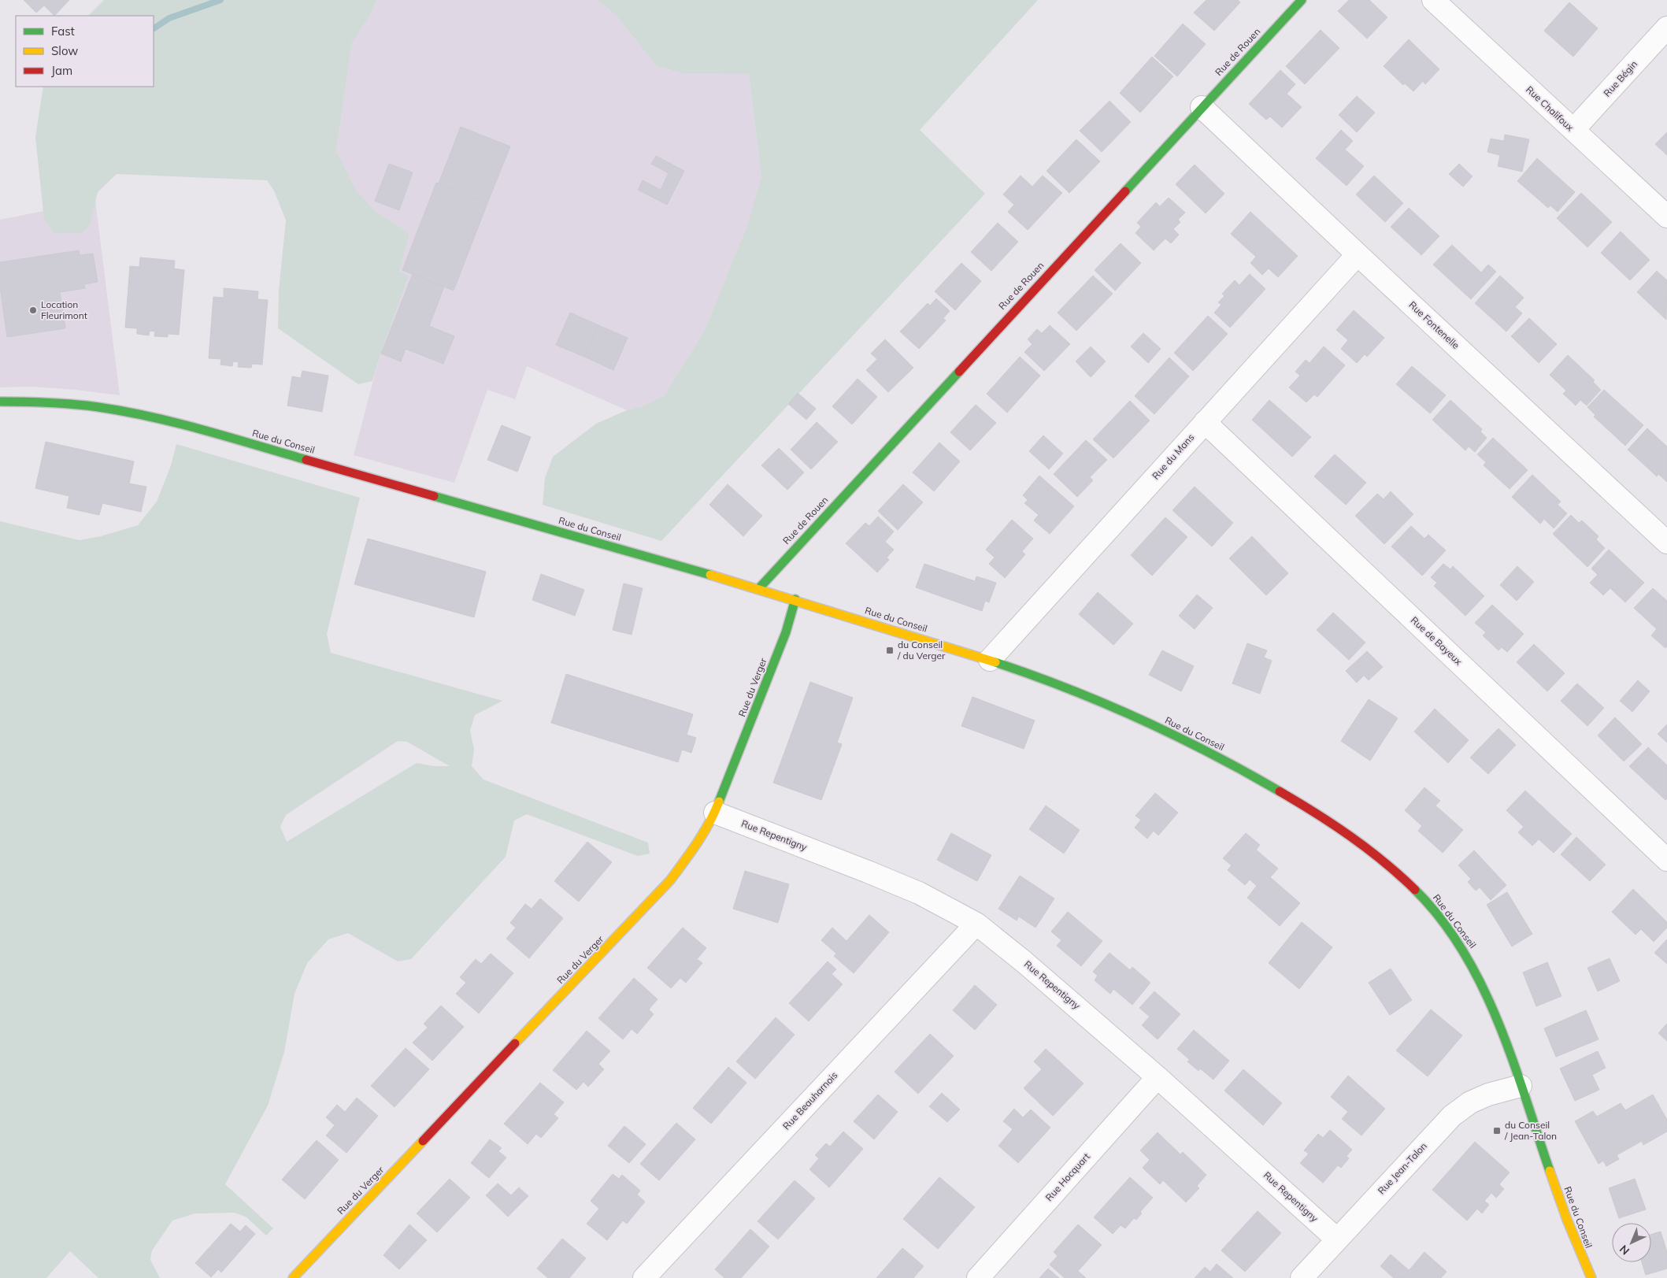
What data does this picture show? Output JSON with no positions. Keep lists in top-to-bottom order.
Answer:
{
  "streets": {
    "street": [
      "Rue de Rouen",
      "Rue Bégin",
      "Rue Chalifoux",
      "Rue Fontenelle",
      "Rue du Conseil",
      "Rue du Mans",
      "Rue de Bayeux",
      "Rue du Verger",
      "Rue Repentigny",
      "Rue Beauharnois",
      "Rue Jean-Talon",
      "Rue Hocquart"
    ]
  },
  "crossings": [
    ["Rue de Rouen", "Rue Fontenelle"],
    ["Rue de Rouen", "Rue du Conseil"],
    ["Rue Bégin", "Rue Chalifoux"],
    ["Rue Fontenelle", "Rue du Mans"],
    ["Rue du Conseil", "Rue du Mans"],
    ["Rue du Conseil", "Rue du Verger"],
    ["Rue du Conseil", "Rue Jean-Talon"],
    ["Rue du Mans", "Rue de Bayeux"],
    ["Rue du Verger", "Rue Repentigny"],
    ["Rue Repentigny", "Rue Beauharnois"],
    ["Rue Repentigny", "Rue Jean-Talon"],
    ["Rue Repentigny", "Rue Hocquart"]
  ],
  "places": {
    "other": ["Location Fleurimont"],
    "transit": ["du Conseil / du Verger", "du Conseil / Jean-Talon"]
  },
  "legend": ["Fast", "Slow", "Jam"],
  "north": "bottom left"
}
